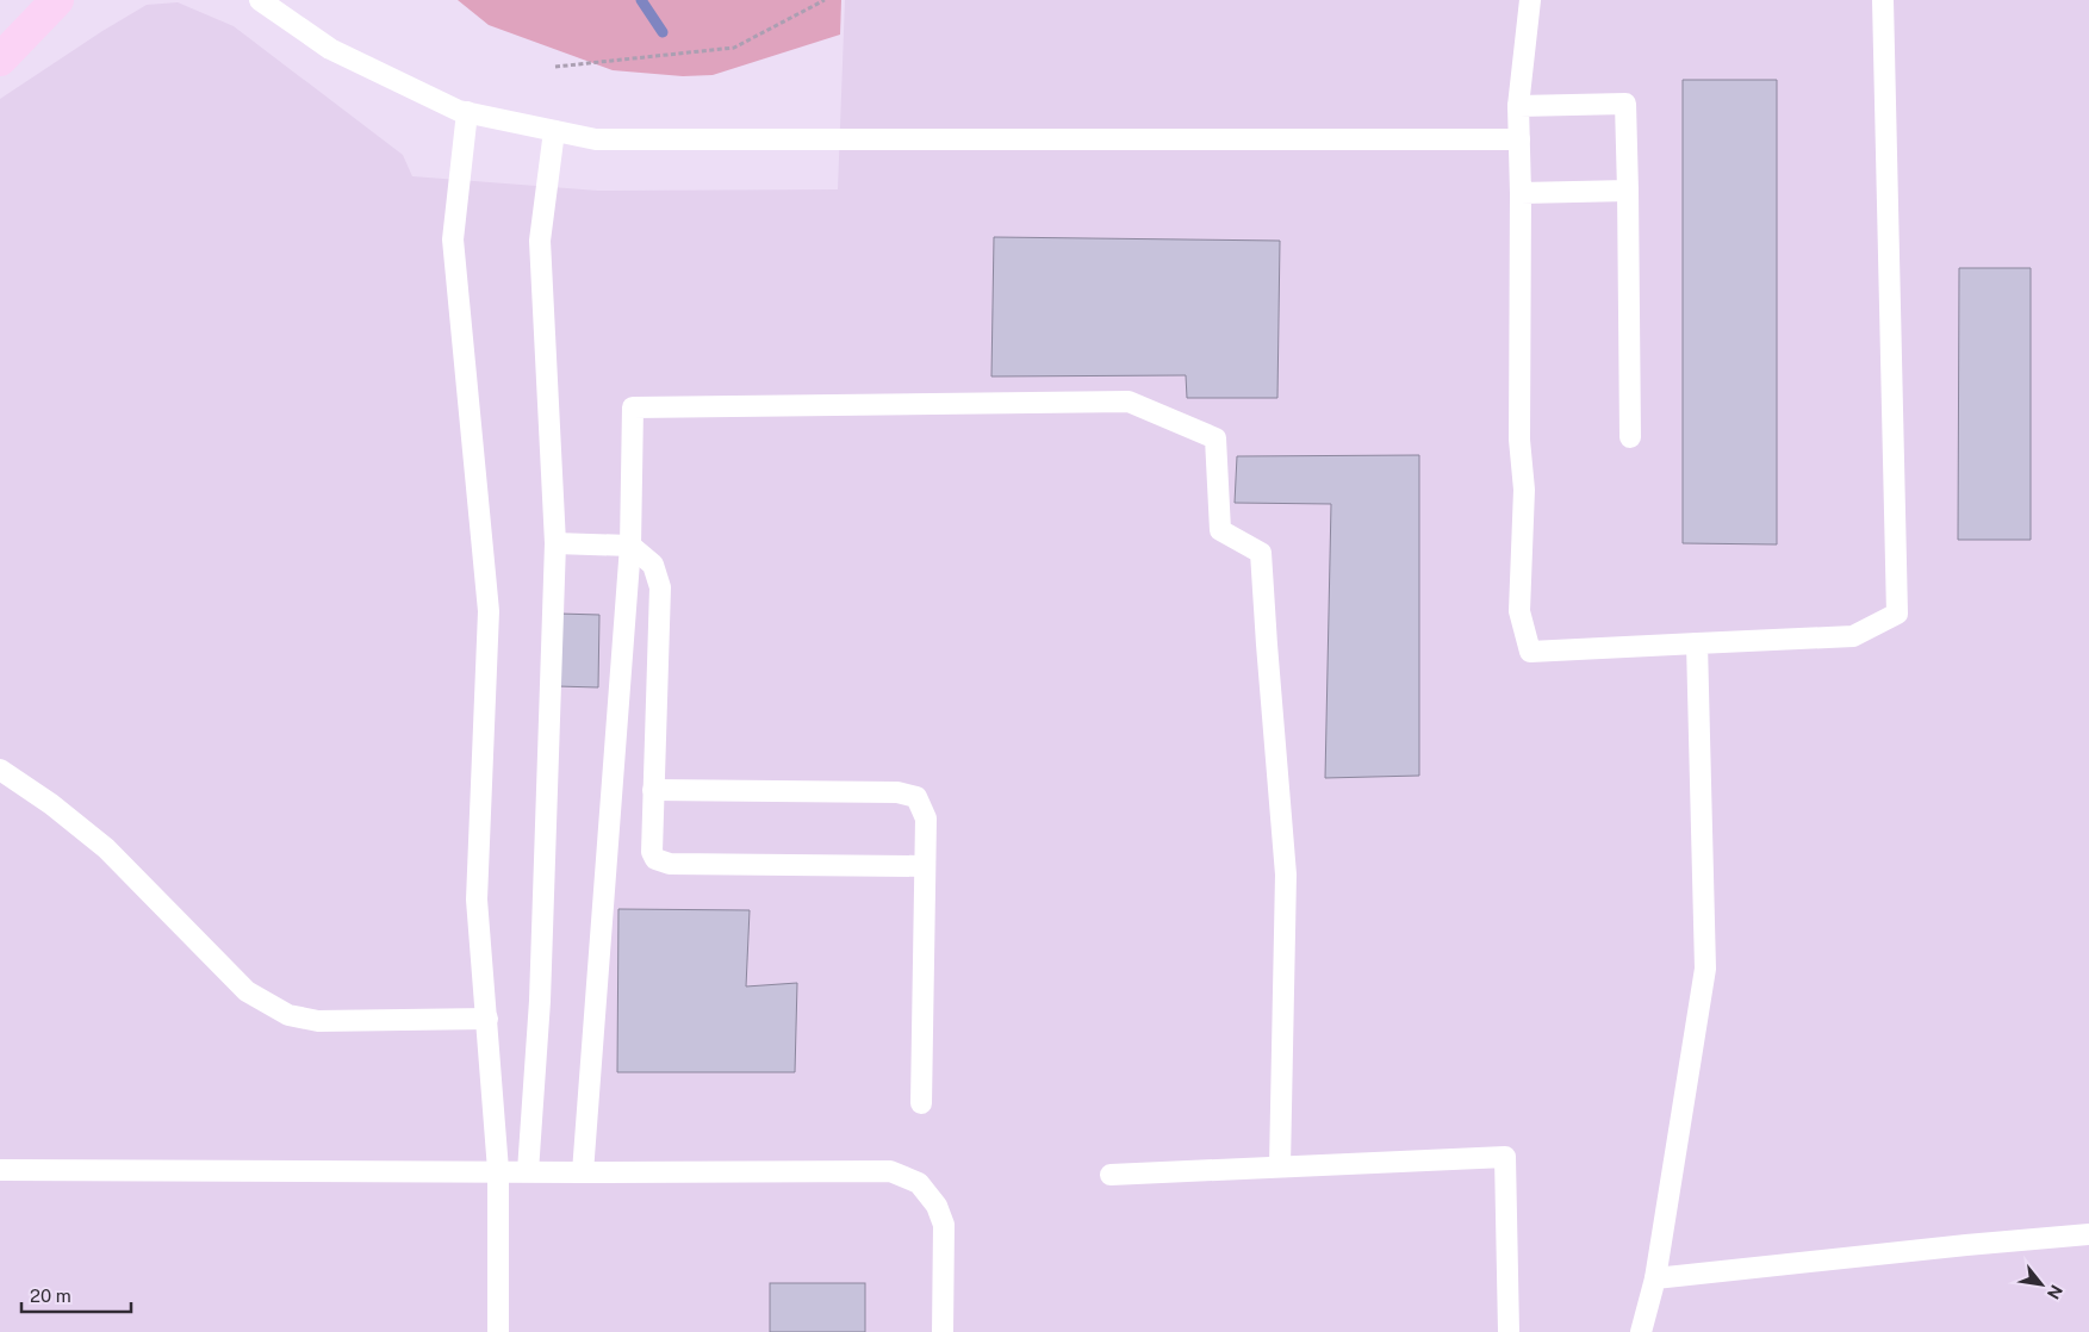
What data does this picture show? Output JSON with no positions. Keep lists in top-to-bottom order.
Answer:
{
  "scale_bar": "20 m",
  "north": "bottom right"
}
